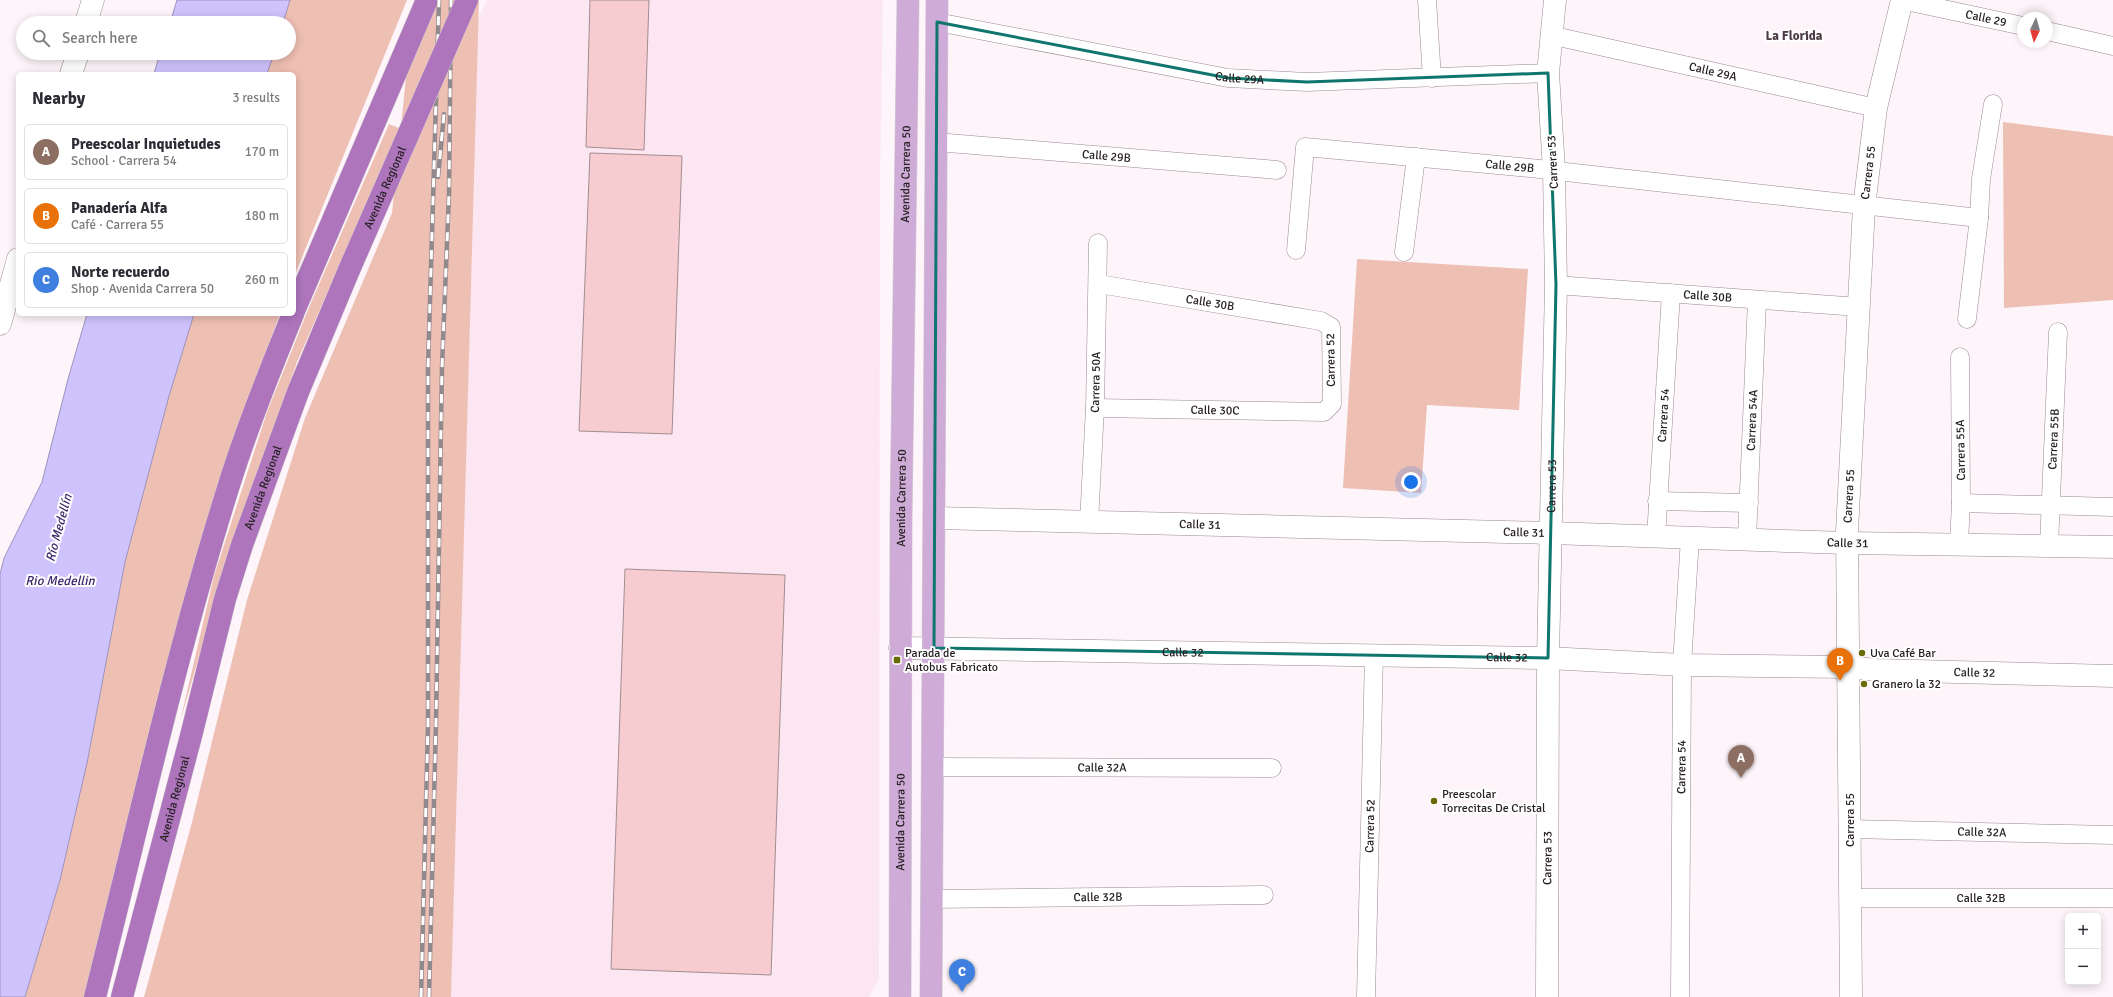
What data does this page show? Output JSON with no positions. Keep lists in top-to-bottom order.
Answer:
{
  "streets": {
    "highway": ["Avenida Regional"],
    "main road": [
      "Carrera 53",
      "Carrera 55",
      "Avenida Carrera 50",
      "Calle 31",
      "Calle 32"
    ],
    "street": [
      "Calle 29",
      "Calle 29A",
      "Calle 29B",
      "Calle 30B",
      "Carrera 52",
      "Carrera 50A",
      "Calle 30C",
      "Carrera 54",
      "Carrera 54A",
      "Carrera 55B",
      "Carrera 55A",
      "Calle 32A",
      "Calle 32B"
    ]
  },
  "crossings": [
    ["Calle 29", "Carrera 55"],
    ["Calle 29A", "Carrera 53"],
    ["Calle 29A", "Carrera 55"],
    ["Calle 29B", "Carrera 53"],
    ["Calle 29B", "Carrera 55"],
    ["Carrera 53", "Calle 30B"],
    ["Carrera 53", "Calle 31"],
    ["Carrera 53", "Calle 32"],
    ["Carrera 55", "Calle 30B"],
    ["Carrera 55", "Calle 31"],
    ["Carrera 55", "Calle 32"],
    ["Carrera 55", "Calle 32A"],
    ["Carrera 55", "Calle 32B"],
    ["Avenida Carrera 50", "Calle 32"],
    ["Calle 30B", "Carrera 52"],
    ["Calle 30B", "Carrera 50A"],
    ["Calle 30B", "Carrera 54"],
    ["Calle 30B", "Carrera 54A"],
    ["Carrera 52", "Calle 30C"],
    ["Carrera 52", "Calle 32"],
    ["Carrera 50A", "Calle 30C"],
    ["Carrera 50A", "Calle 31"],
    ["Carrera 54", "Calle 31"],
    ["Carrera 54", "Calle 32"],
    ["Carrera 54A", "Calle 31"],
    ["Carrera 55B", "Calle 31"],
    ["Carrera 55A", "Calle 31"]
  ],
  "districts": ["La Florida"],
  "water": ["Río Medellín", "Rio Medellin"],
  "places": {
    "other": ["Uva Café Bar", "Granero la 32", "Preescolar Torrecitas De Cristal"],
    "transit": ["Parada de Autobus Fabricato"]
  },
  "north": "bottom",
  "page": {
    "search": "Search here",
    "heading": ["Nearby", "3 results"],
    "list": [
      {
        "mark": "A",
        "name": "Preescolar Inquietudes",
        "note": "School · Carrera 54",
        "value": "170 m"
      },
      {
        "mark": "B",
        "name": "Panadería Alfa",
        "note": "Café · Carrera 55",
        "value": "180 m"
      },
      {
        "mark": "C",
        "name": "Norte recuerdo",
        "note": "Shop · Avenida Carrera 50",
        "value": "260 m"
      }
    ],
    "pins": ["B", "A", "C"],
    "map_buttons": ["+", "−"]
  }
}
